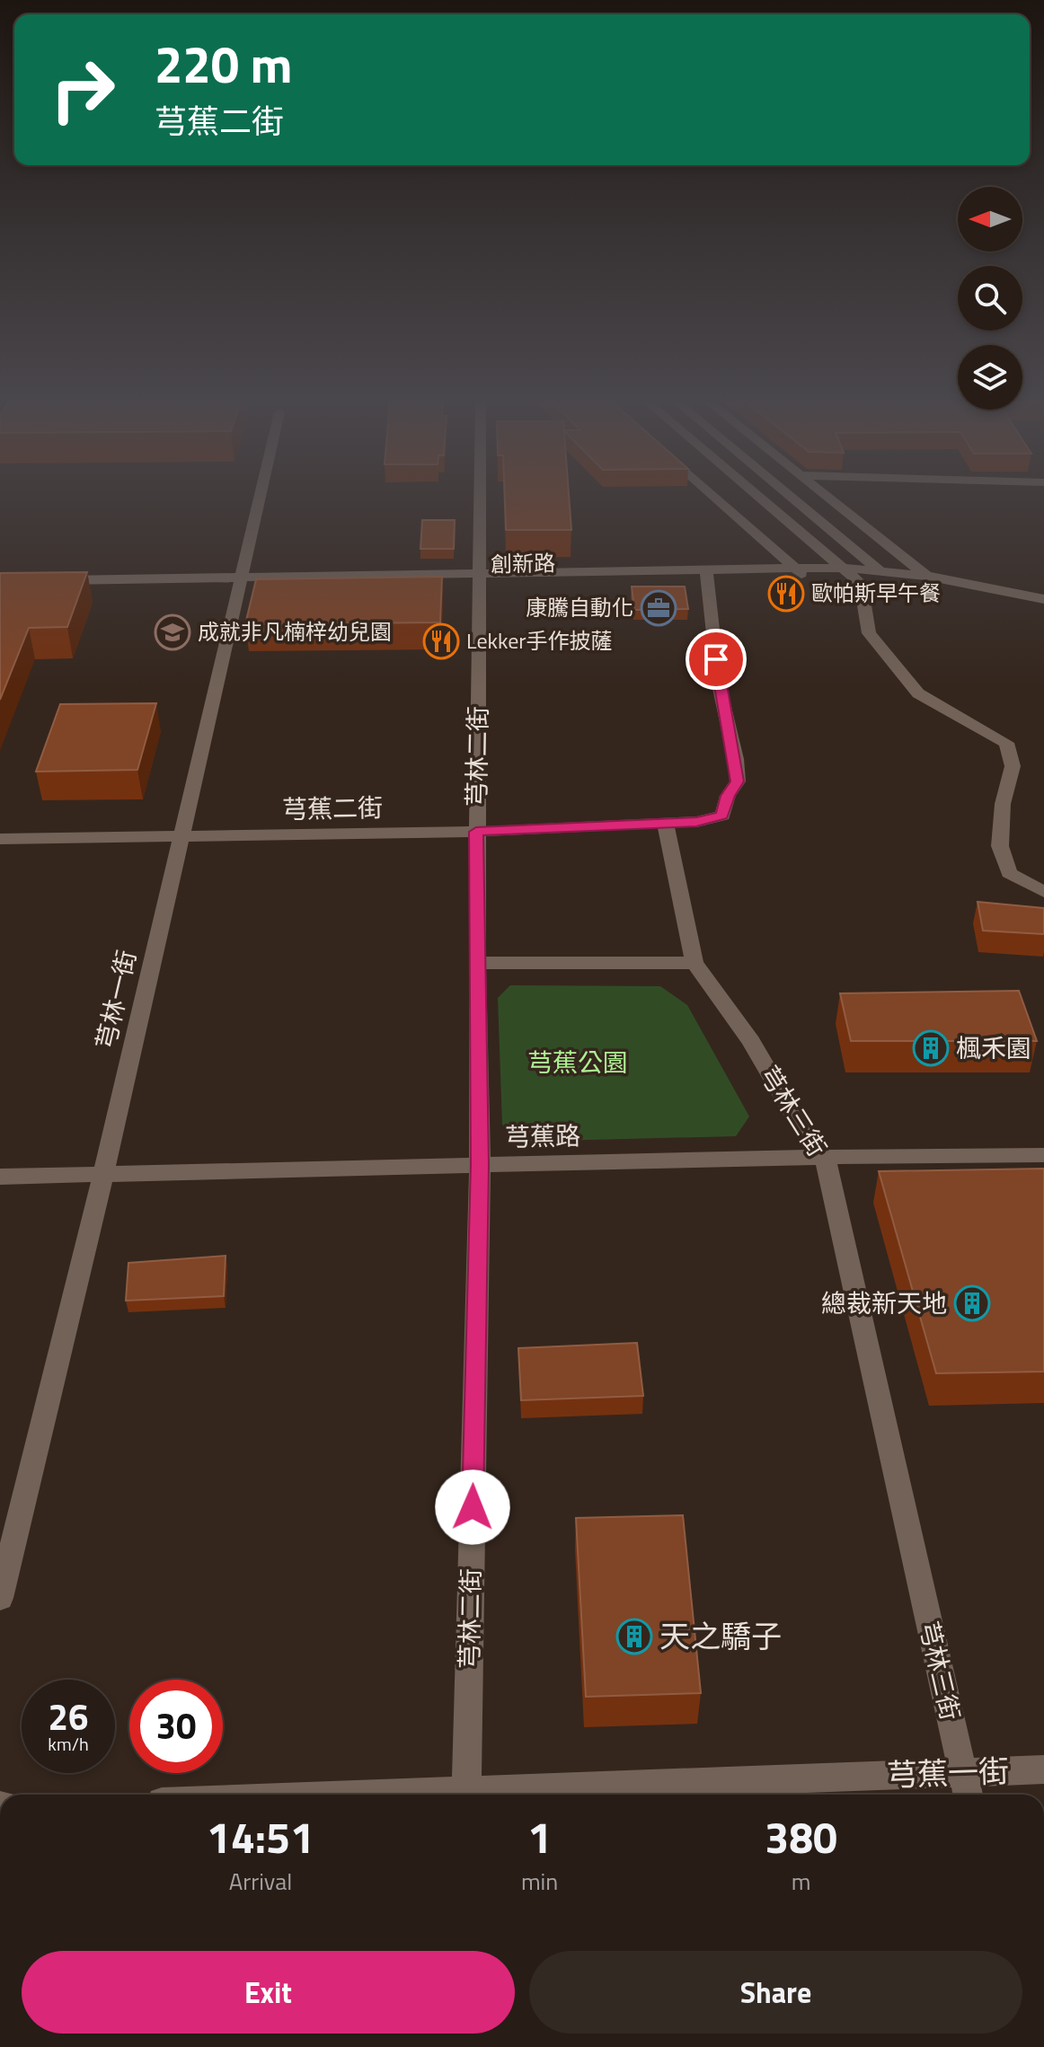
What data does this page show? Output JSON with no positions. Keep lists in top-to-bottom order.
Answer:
{
  "streets": {
    "street": [
      "創新路",
      "芎林二街",
      "芎蕉二街",
      "芎林一街",
      "芎林三街",
      "芎蕉路",
      "芎蕉一街"
    ]
  },
  "crossings": [
    ["創新路", "芎林二街"],
    ["創新路", "芎林一街"],
    ["芎林二街", "芎蕉二街"],
    ["芎林二街", "芎蕉路"],
    ["芎蕉二街", "芎林一街"],
    ["芎蕉二街", "芎林三街"],
    ["芎林一街", "芎蕉路"],
    ["芎林三街", "芎蕉路"],
    ["芎林三街", "芎蕉一街"]
  ],
  "parks": ["芎蕉公園"],
  "places": {
    "restaurant": ["歐帕斯早午餐", "Lekker手作披薩"],
    "office": ["康騰自動化"],
    "school or university": ["成就非凡楠梓幼兒園"],
    "building": ["楓禾園", "總裁新天地", "天之驕子"]
  },
  "north": "left",
  "page": {
    "turn": ["220 m", "芎蕉二街"],
    "speed": "26 km/h",
    "limit": "30",
    "eta": [
      "14:51",
      "Arrival",
      "1",
      "min",
      "380",
      "m"
    ],
    "buttons": ["Exit", "Share"]
  }
}
